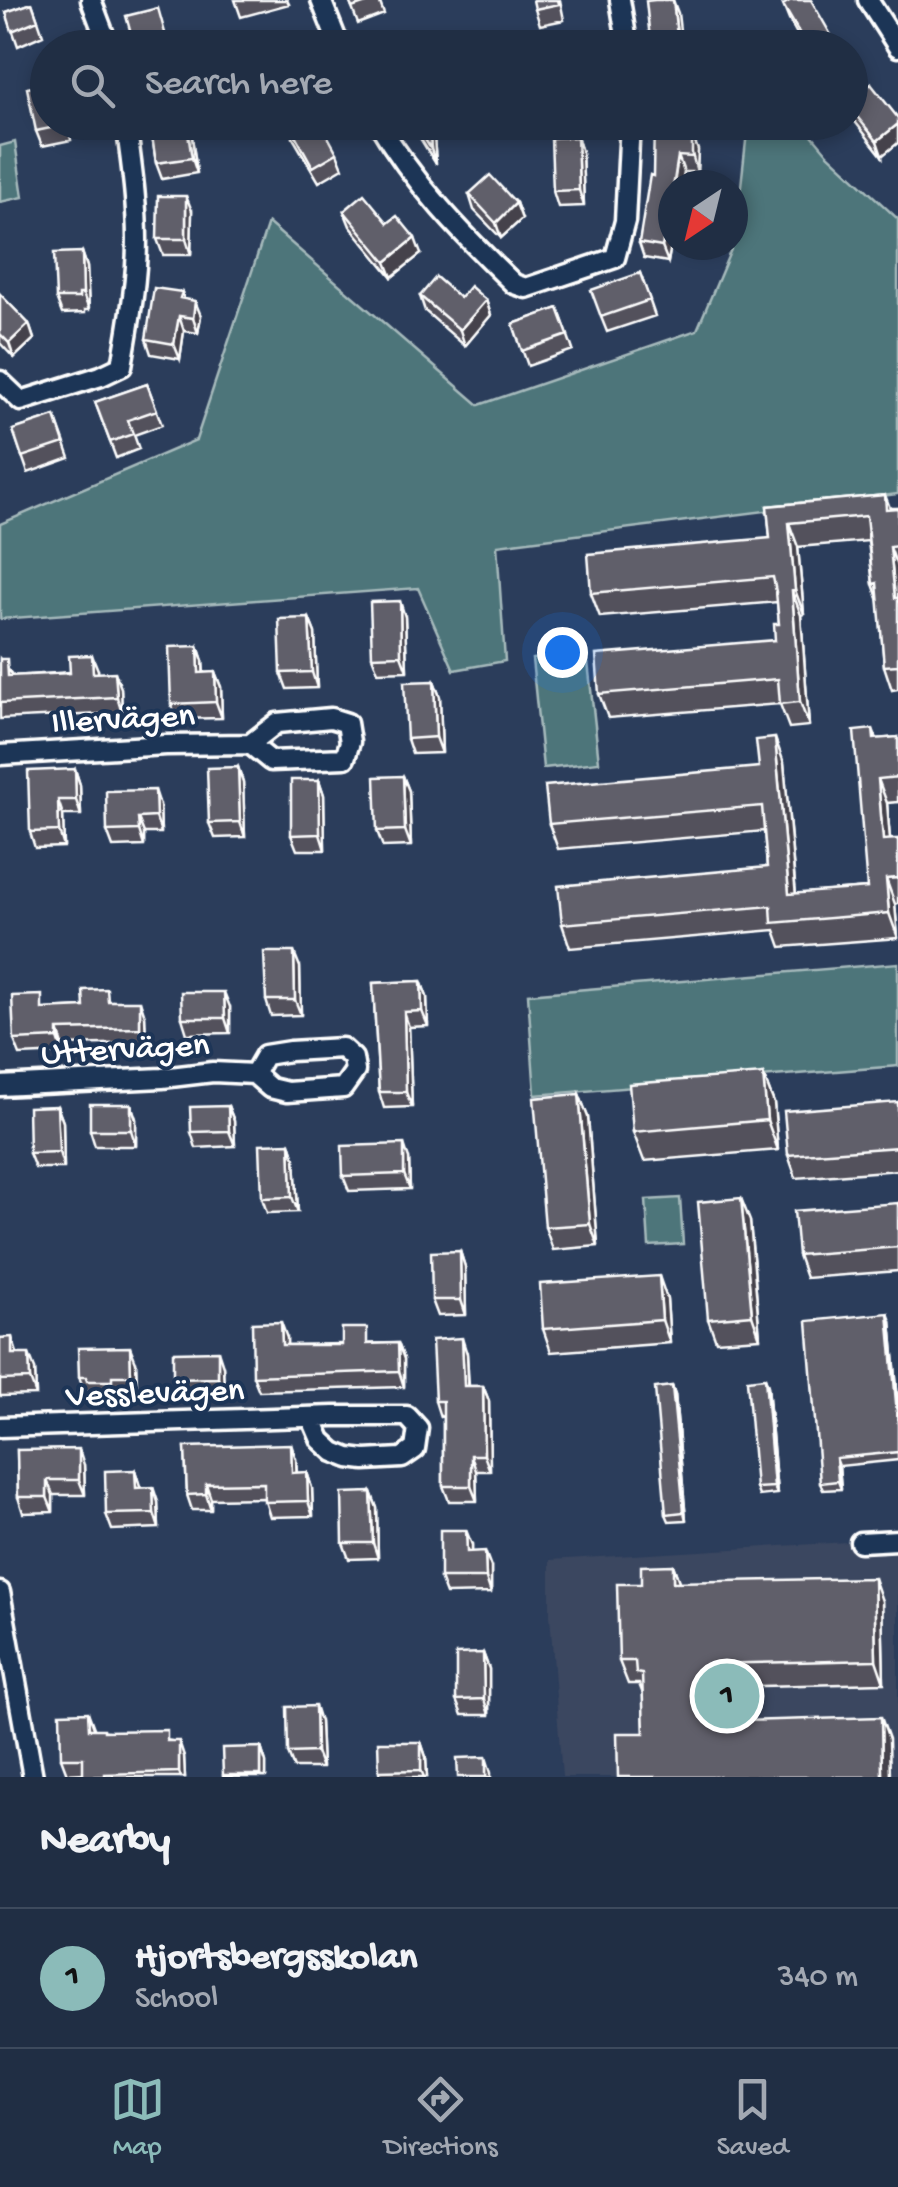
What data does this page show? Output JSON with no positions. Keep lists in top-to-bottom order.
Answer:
{
  "streets": {
    "street": ["Illervägen", "Uttervägen", "Vesslevägen"]
  },
  "north": "bottom left",
  "page": {
    "search": "Search here",
    "pins": "1",
    "heading": "Nearby",
    "list": [
      {
        "mark": "1",
        "name": "Hjortsbergsskolan",
        "note": "School",
        "value": "340 m"
      }
    ],
    "nav": ["Map", "Directions", "Saved"]
  }
}
